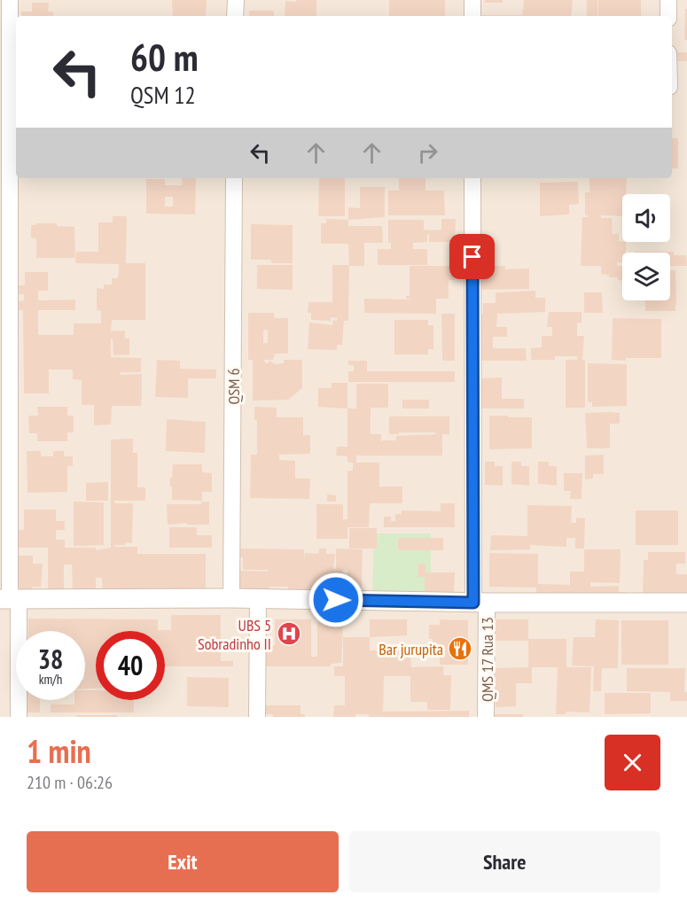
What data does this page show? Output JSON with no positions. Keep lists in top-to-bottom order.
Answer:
{
  "streets": {
    "street": ["QSM 6", "QMS 17 Rua 13"]
  },
  "places": {
    "hospital": ["UBS 5 Sobradinho II"],
    "restaurant": ["Bar jurupita"]
  },
  "page": {
    "turn": ["60 m", "QSM 12"],
    "speed": "38 km/h",
    "limit": "40",
    "heading": ["1 min", "210 m · 06:26"],
    "buttons": ["Exit", "Share"]
  }
}
